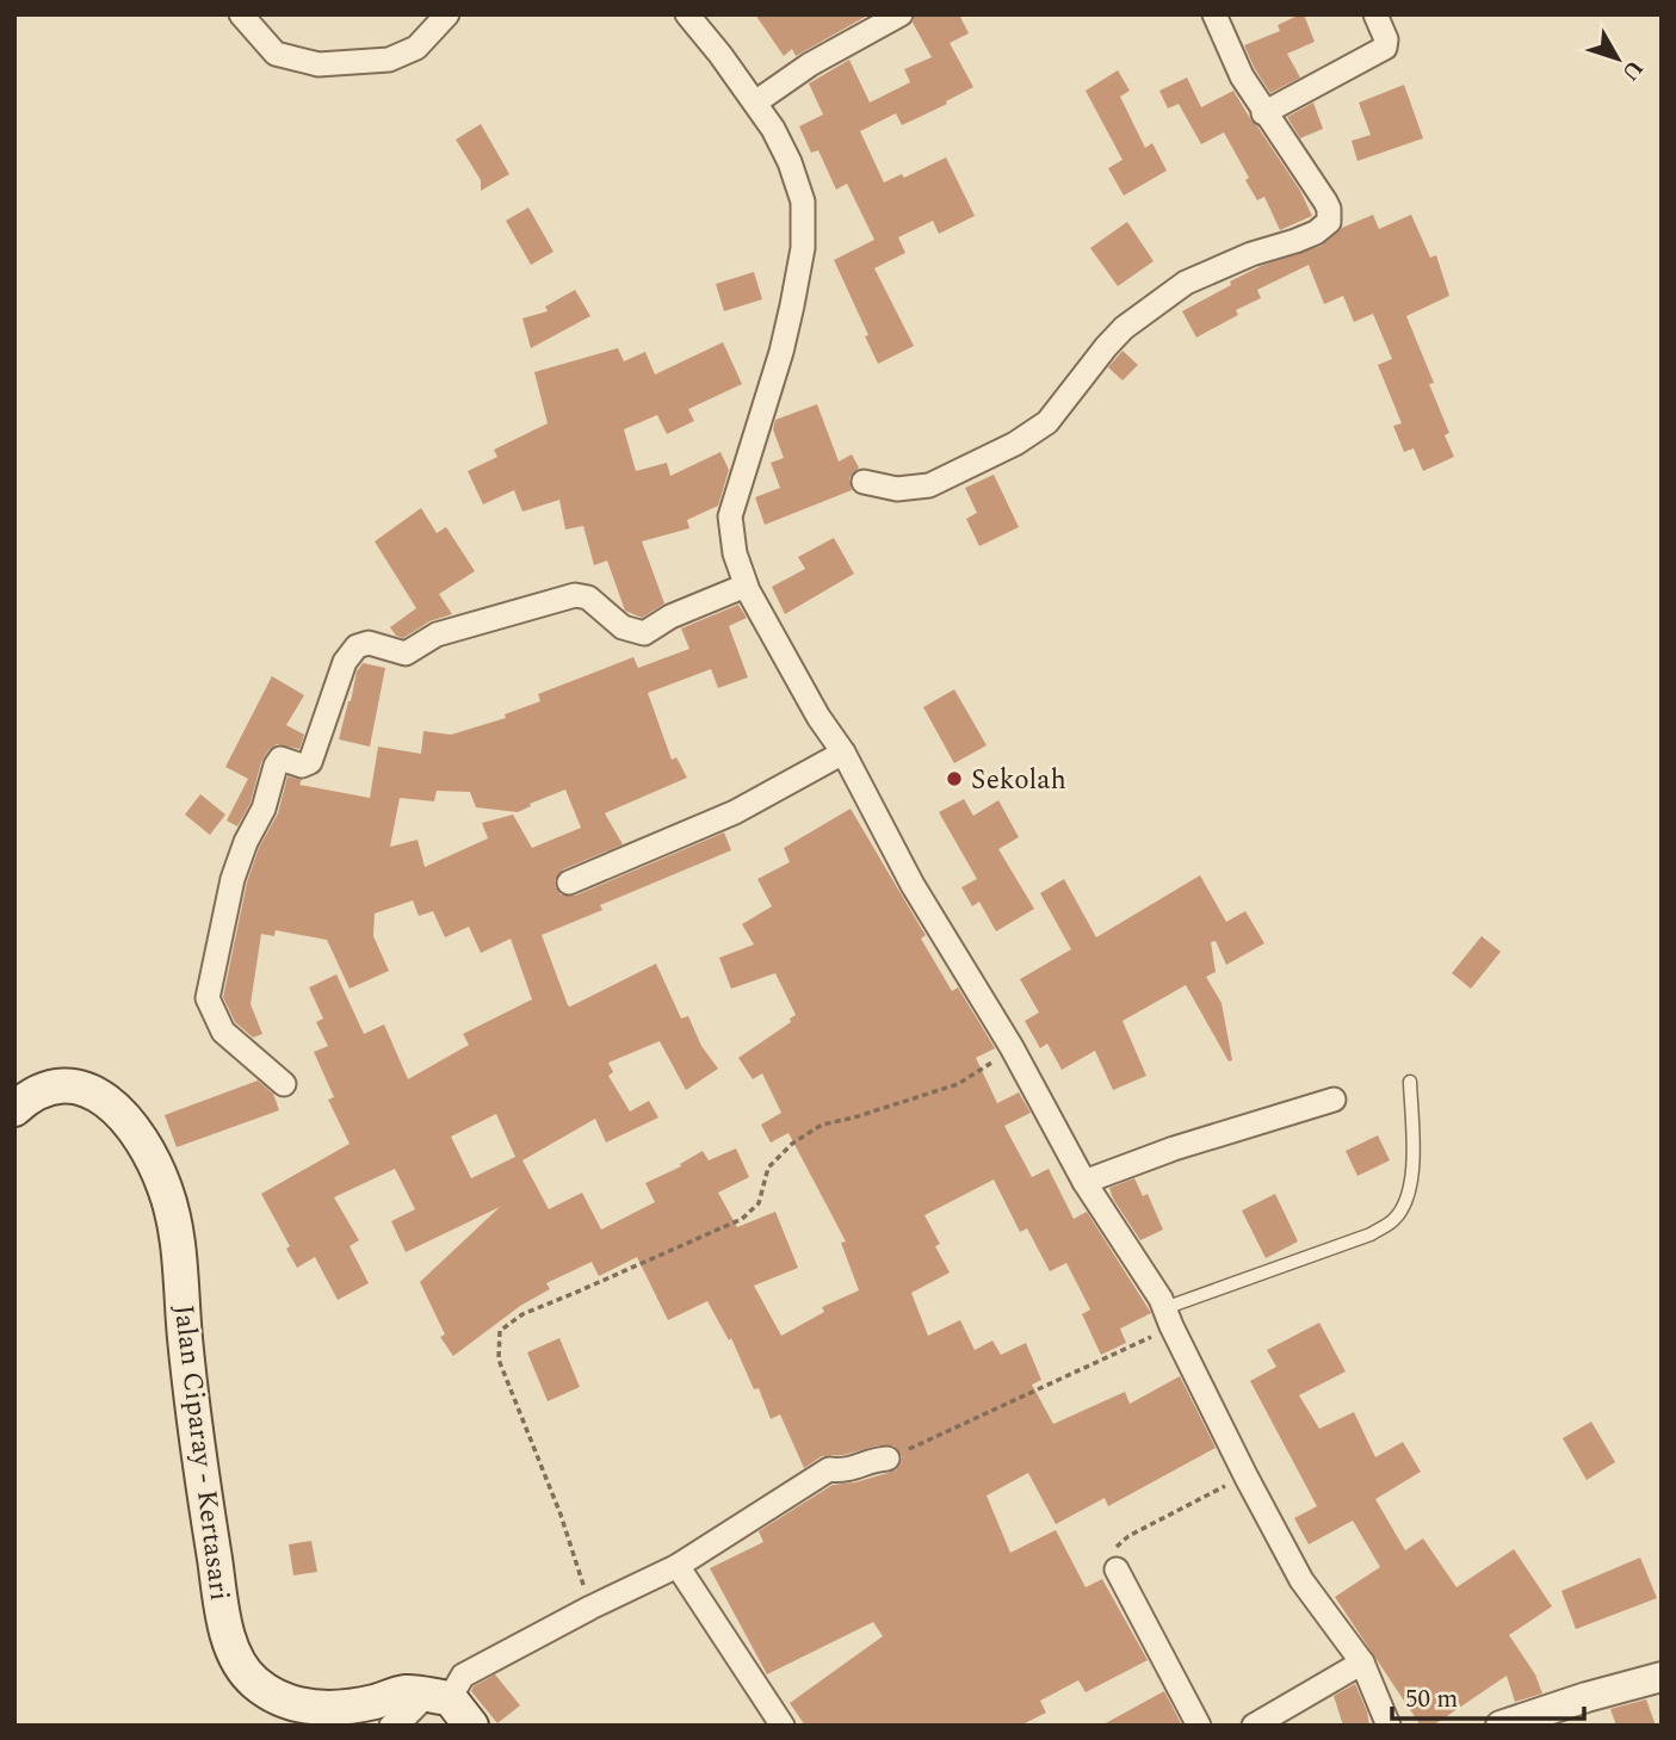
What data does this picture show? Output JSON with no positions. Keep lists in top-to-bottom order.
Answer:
{
  "streets": {
    "main road": ["Jalan Ciparay - Kertasari"]
  },
  "places": ["Sekolah"],
  "scale_bar": "50 m",
  "north": "bottom right"
}
